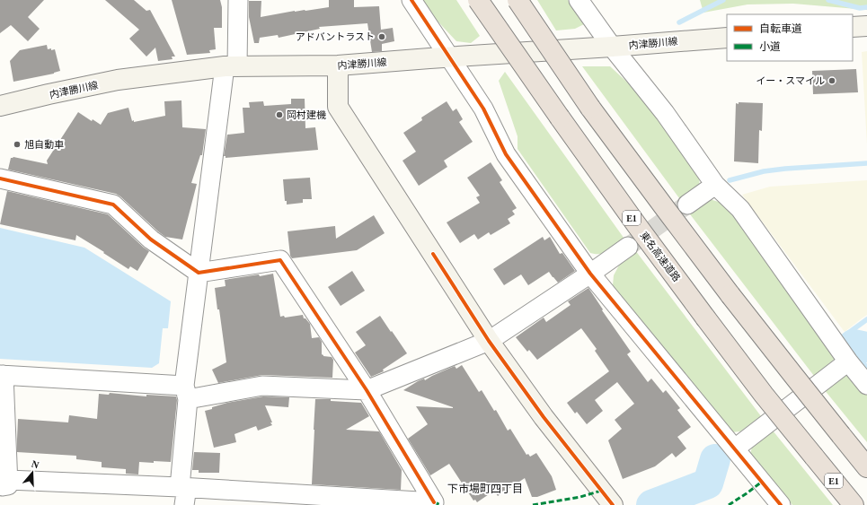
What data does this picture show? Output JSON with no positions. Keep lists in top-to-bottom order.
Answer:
{
  "streets": {
    "highway": ["E1", "東名高速道路"],
    "main road": ["内津勝川線"]
  },
  "districts": ["下市場町四丁目"],
  "places": [
    "アドバントラスト",
    "イー・スマイル",
    "岡村建機",
    "旭自動車"
  ],
  "legend": ["自転車道", "小道"],
  "north": "top"
}
